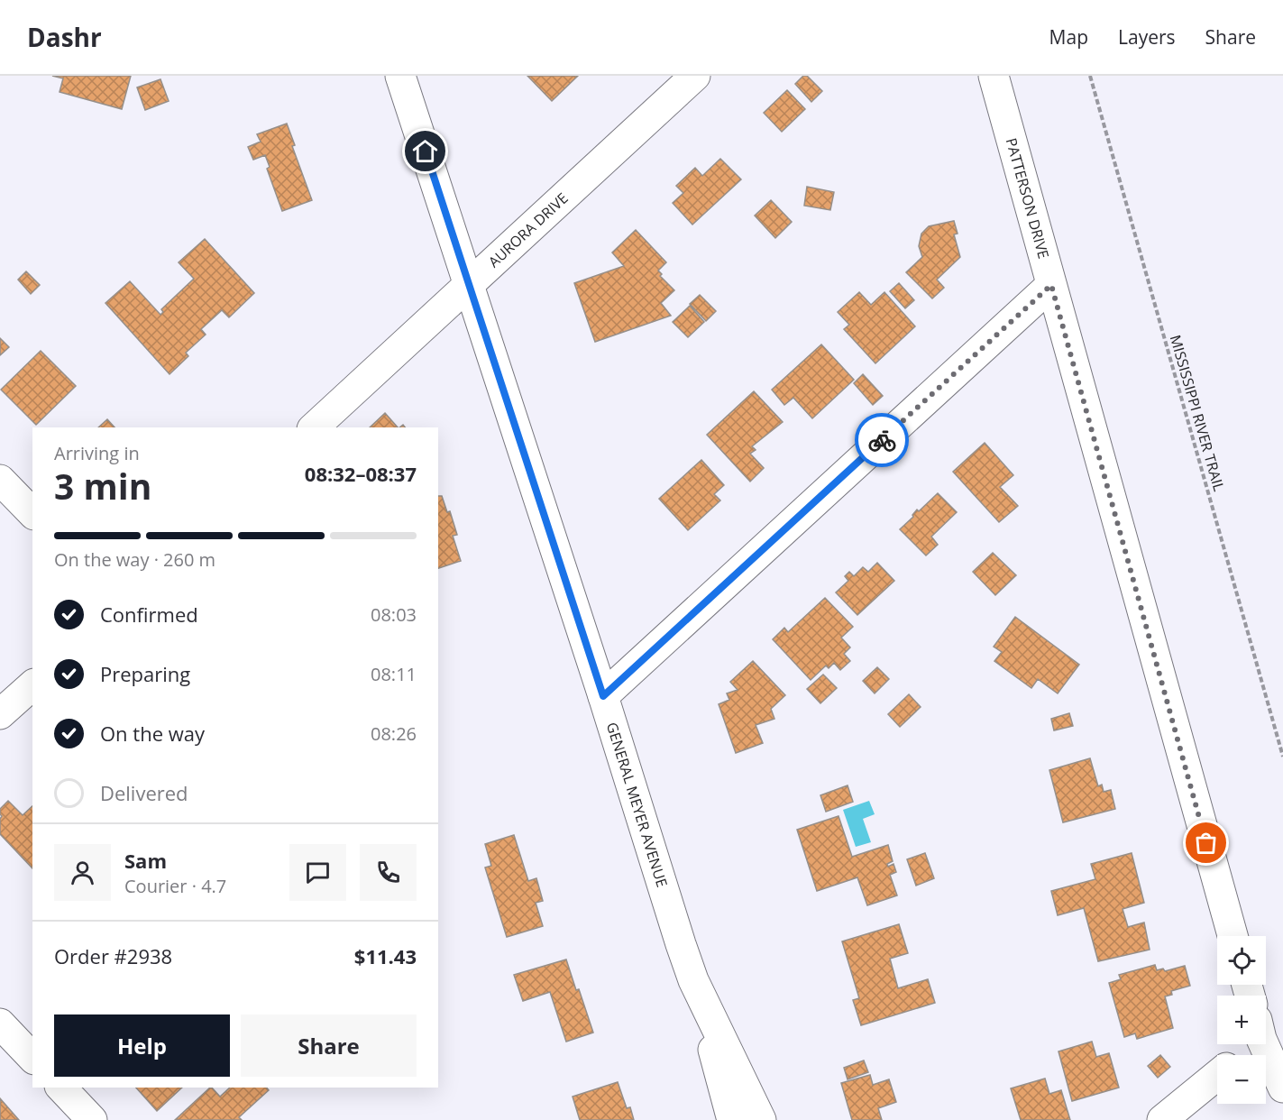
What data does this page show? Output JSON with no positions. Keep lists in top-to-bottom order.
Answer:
{
  "streets": {
    "street": ["PATTERSON DRIVE", "AURORA DRIVE", "GENERAL MEYER AVENUE"],
    "path": ["MISSISSIPPI RIVER TRAIL"]
  },
  "crossings": [
    ["AURORA DRIVE", "GENERAL MEYER AVENUE"]
  ],
  "page": {
    "header": "Dashr",
    "nav": ["Map", "Layers", "Share"],
    "heading": ["3 min", "Arriving in", "08:32–08:37"],
    "panel": [
      "Sam",
      "Courier · 4.7",
      "Order #2938",
      "$11.43"
    ],
    "bar": "On the way · 260 m",
    "list": [
      ["Confirmed", "08:03"],
      ["Preparing", "08:11"],
      ["On the way", "08:26"],
      "Delivered"
    ],
    "map_buttons": ["+", "−"],
    "buttons": ["Help", "Share"]
  }
}
